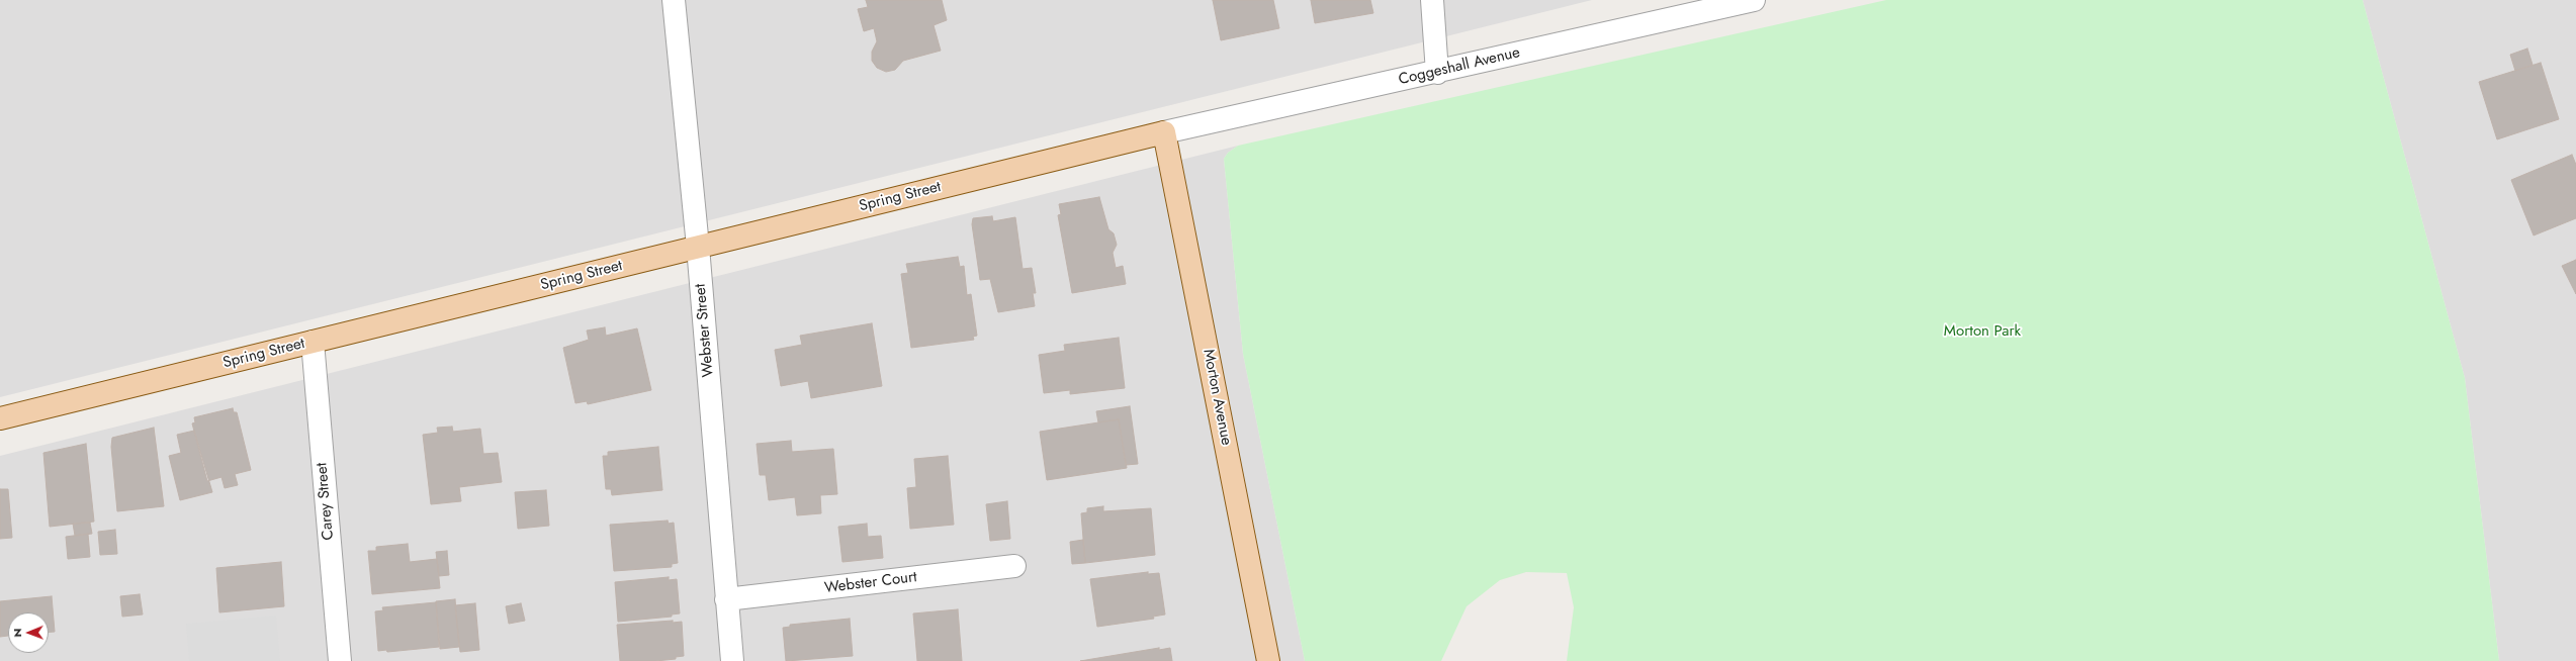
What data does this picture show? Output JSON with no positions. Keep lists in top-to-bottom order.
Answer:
{
  "streets": {
    "main road": ["Spring Street", "Morton Avenue"],
    "street": [
      "Coggeshall Avenue",
      "Webster Street",
      "Carey Street",
      "Webster Court"
    ]
  },
  "crossings": [
    ["Coggeshall Avenue", "Spring Street"],
    ["Coggeshall Avenue", "Morton Avenue"],
    ["Spring Street", "Webster Street"],
    ["Spring Street", "Morton Avenue"],
    ["Spring Street", "Carey Street"],
    ["Webster Street", "Webster Court"]
  ],
  "parks": ["Morton Park"],
  "north": "left"
}
